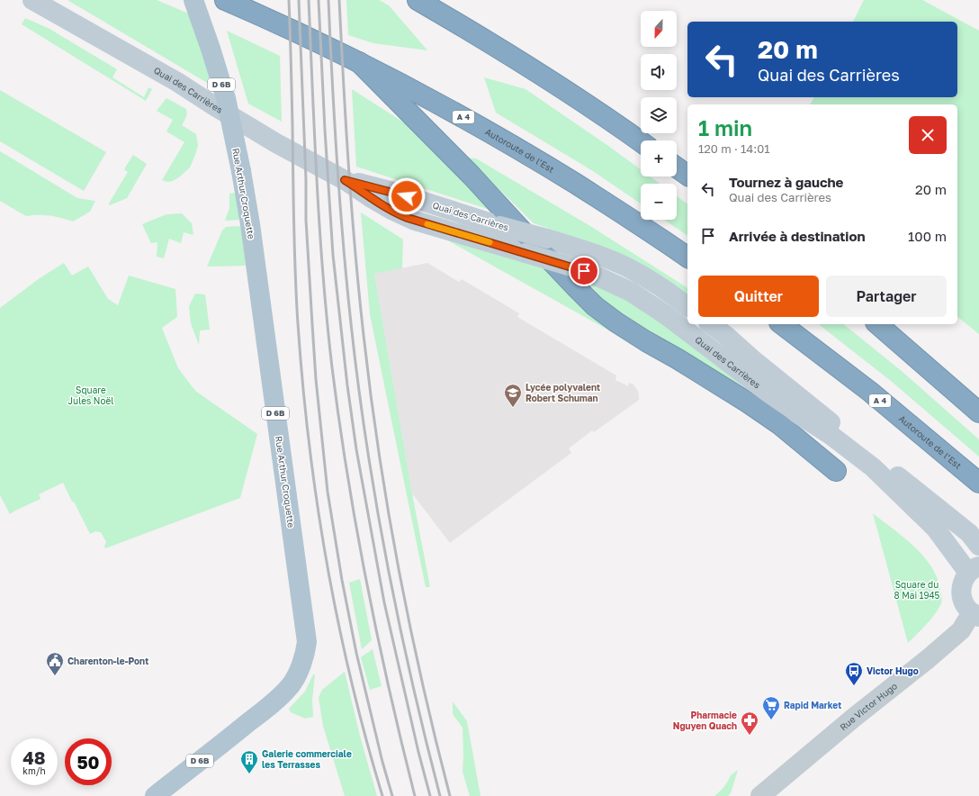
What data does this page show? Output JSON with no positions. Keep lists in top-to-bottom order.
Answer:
{
  "streets": {
    "highway": ["A 4", "Autoroute de l’Est"],
    "main road": ["D 6B", "Quai des Carrières", "Rue Arthur Croquette"],
    "street": ["Rue Victor Hugo"]
  },
  "parks": ["Square Jules Noël", "Square du 8 Mai 1945"],
  "places": {
    "school or university": ["Lycée polyvalent Robert Schuman"],
    "public building": ["Charenton-le-Pont"],
    "bus stop": ["Victor Hugo"],
    "supermarket": ["Rapid Market"],
    "pharmacy": ["Pharmacie Nguyen Quach"],
    "building": ["Galerie commerciale les Terrasses"]
  },
  "north": "bottom",
  "page": {
    "map_buttons": ["+", "−"],
    "turn": ["20 m", "Quai des Carrières"],
    "heading": ["1 min", "120 m · 14:01"],
    "list": [
      {
        "name": "Tournez à gauche",
        "note": "Quai des Carrières",
        "value": "20 m"
      },
      {
        "name": "Arrivée à destination",
        "value": "100 m"
      }
    ],
    "buttons": ["Quitter", "Partager"],
    "speed": "48 km/h",
    "limit": "50"
  }
}
